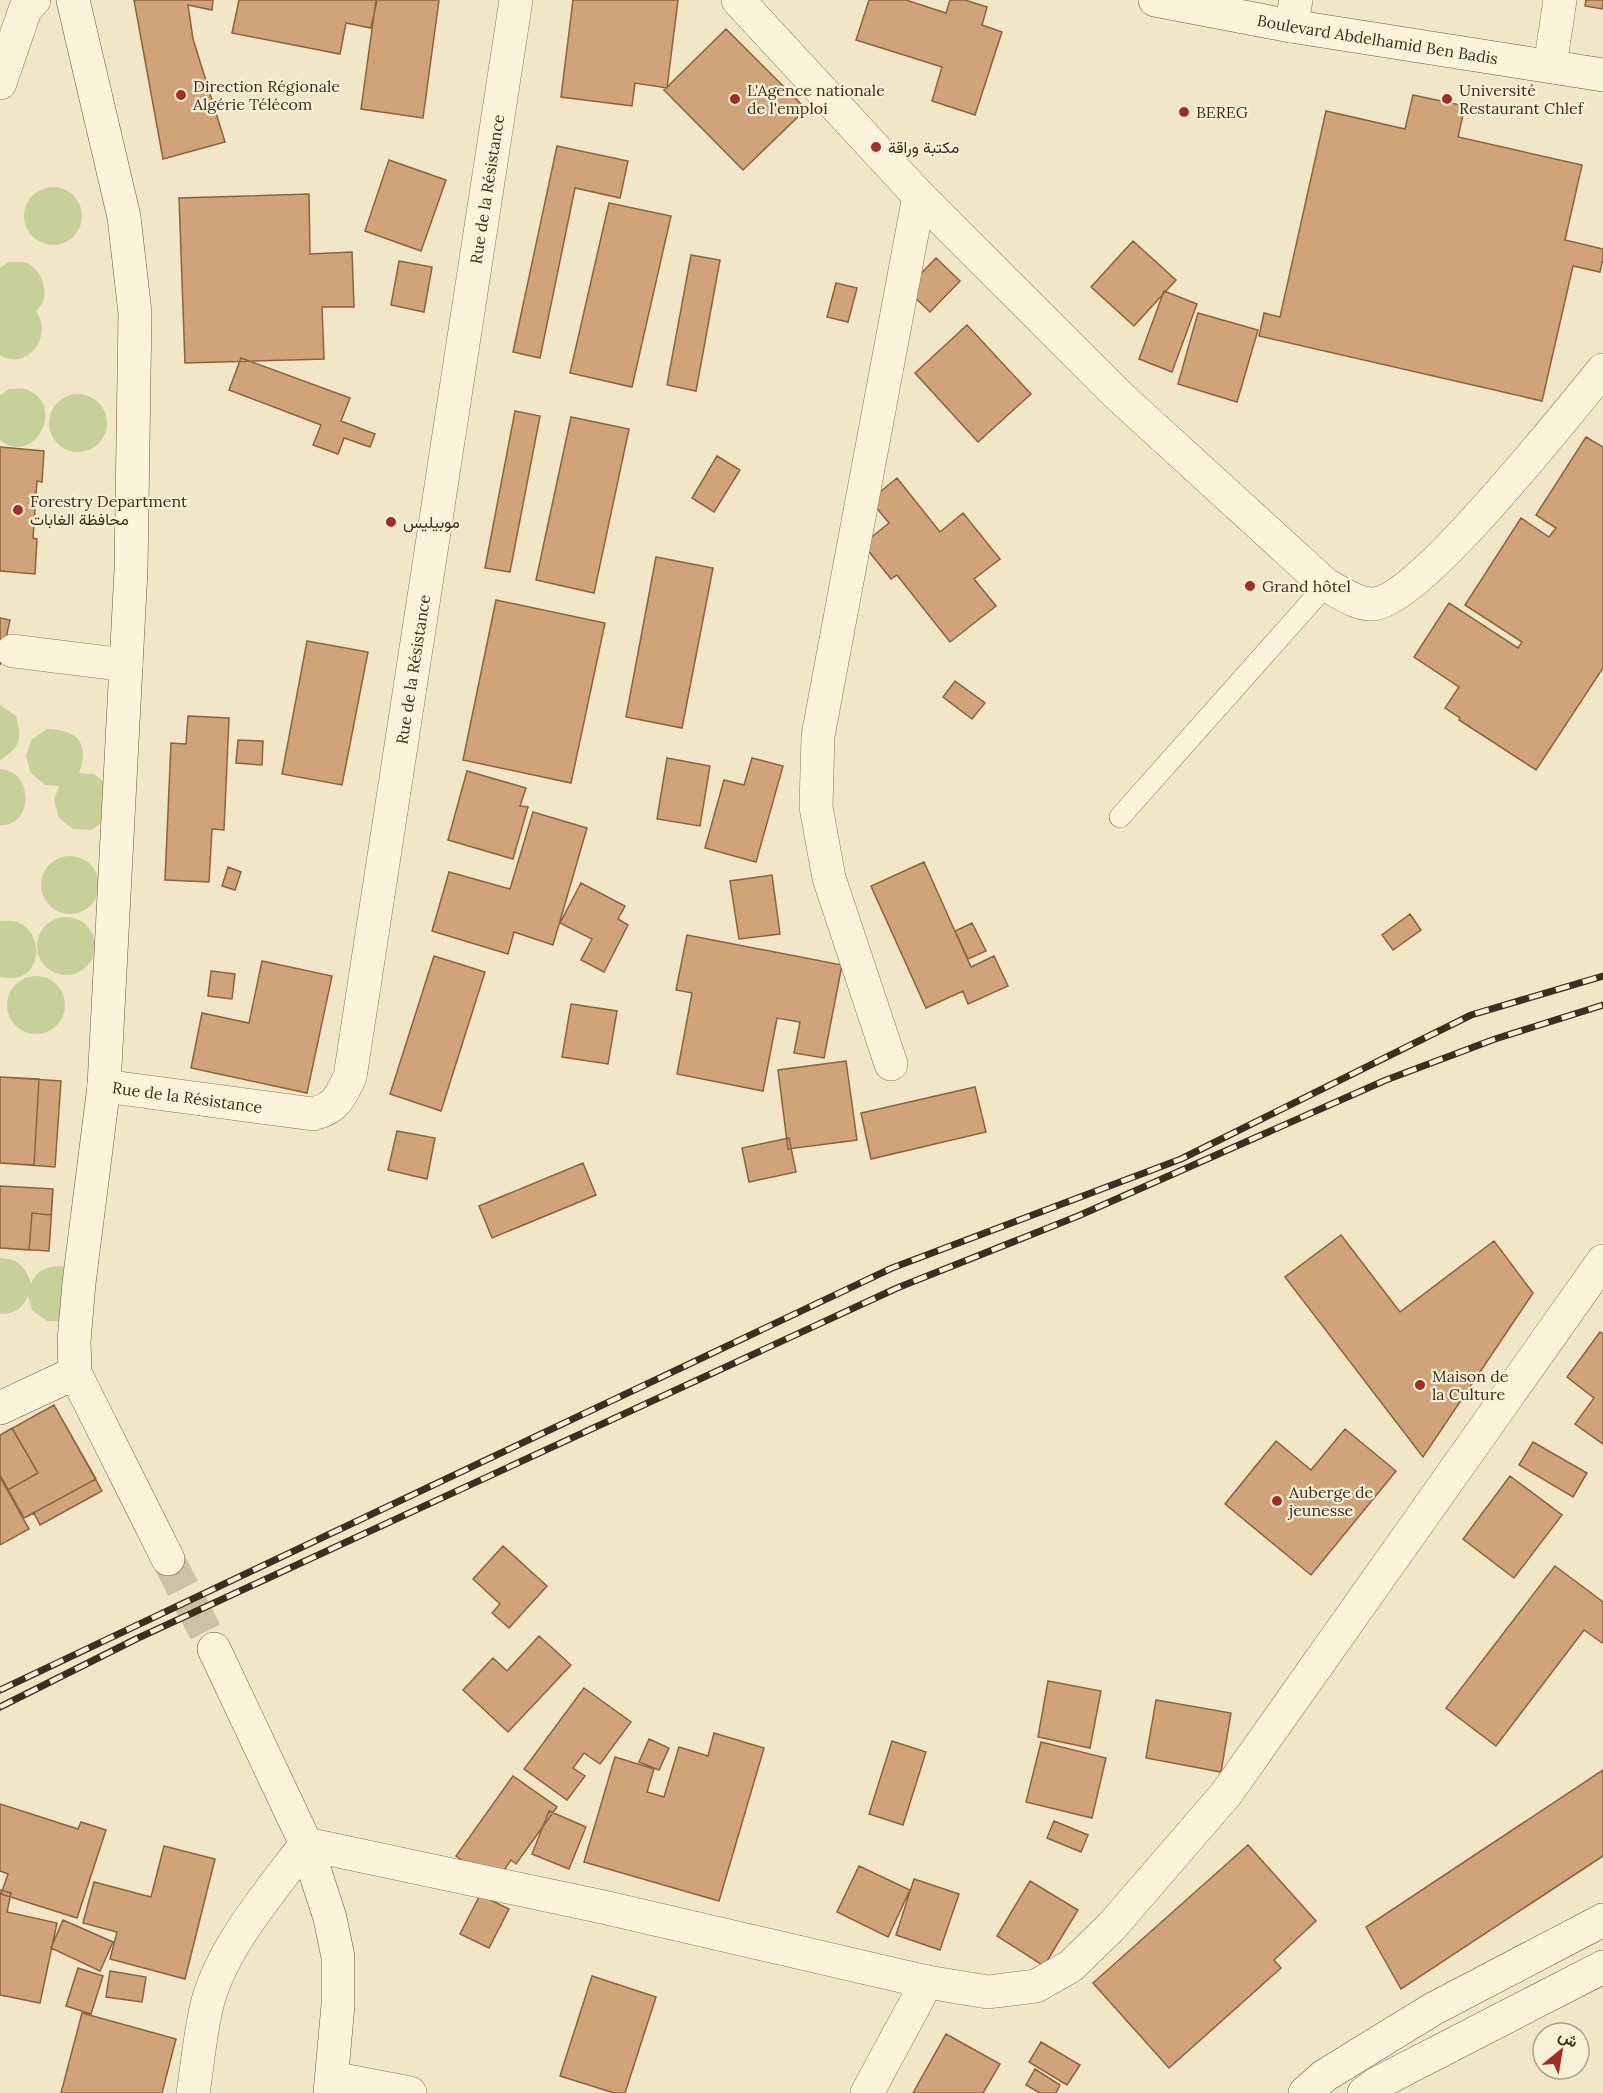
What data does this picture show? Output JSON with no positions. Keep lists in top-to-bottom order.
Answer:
{
  "streets": {
    "street": ["Boulevard Abdelhamid Ben Badis", "Rue de la Résistance"]
  },
  "places": [
    "Direction Régionale Algérie Télécom",
    "L'Agence nationale de l'emploi",
    "Université Restaurant Chlef",
    "BEREG",
    "مكتبة وراقة",
    "Forestry Department محافظة الغابات",
    "موبيليس",
    "Grand hôtel",
    "Maison de la Culture",
    "Auberge de jeunesse"
  ],
  "north": "top right"
}
